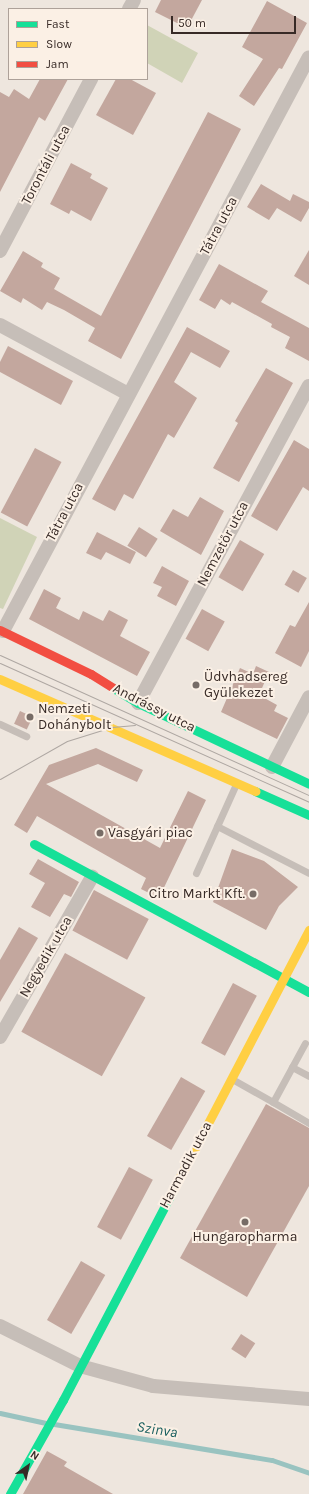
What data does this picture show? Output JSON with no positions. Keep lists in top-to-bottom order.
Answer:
{
  "streets": {
    "street": [
      "Torontáli utca",
      "Tátra utca",
      "Nemzetőr utca",
      "Andrássy utca",
      "Negyedik utca",
      "Harmadik utca"
    ]
  },
  "crossings": [
    ["Tátra utca", "Andrássy utca"],
    ["Nemzetőr utca", "Andrássy utca"]
  ],
  "water": ["Szinva"],
  "places": [
    "Üdvhadsereg Gyülekezet",
    "Nemzeti Dohánybolt",
    "Vasgyári piac",
    "Citro Markt Kft.",
    "Hungaropharma"
  ],
  "legend": ["Fast", "Slow", "Jam"],
  "scale_bar": "50 m",
  "north": "top right"
}
